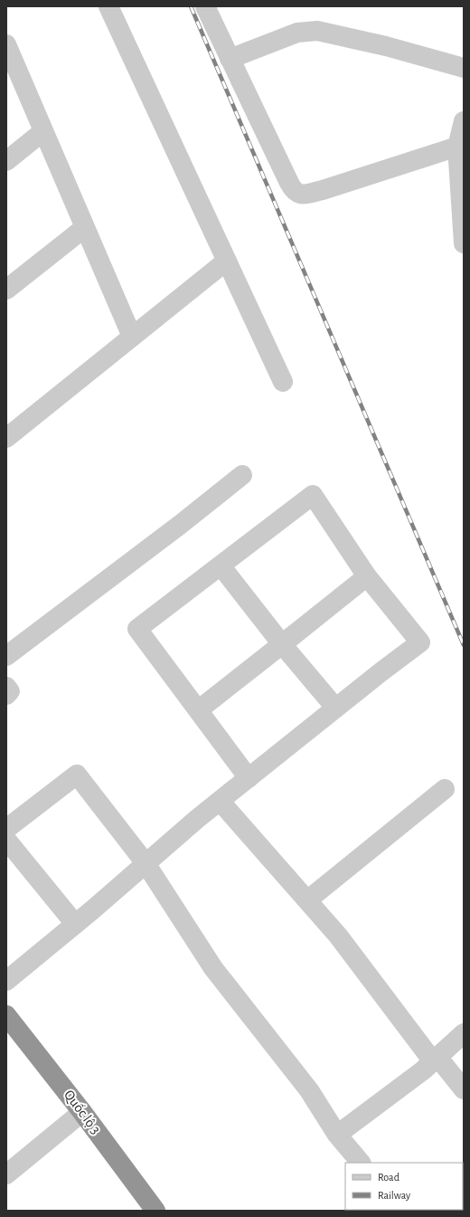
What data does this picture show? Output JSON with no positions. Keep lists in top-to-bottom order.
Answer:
{
  "streets": {
    "highway": ["Quốc lộ 3"]
  },
  "legend": ["Road", "Railway"]
}
